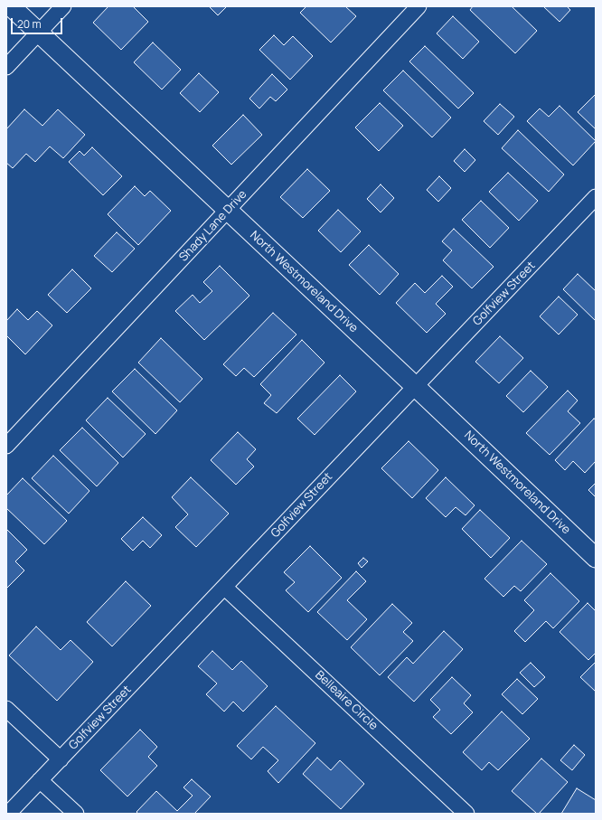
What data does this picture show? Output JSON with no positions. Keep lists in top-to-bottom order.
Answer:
{
  "streets": {
    "street": [
      "Shady Lane Drive",
      "North Westmoreland Drive",
      "Golfview Street",
      "Belleaire Circle"
    ]
  },
  "crossings": [
    ["Shady Lane Drive", "North Westmoreland Drive"],
    ["North Westmoreland Drive", "Golfview Street"],
    ["Golfview Street", "Belleaire Circle"]
  ],
  "scale_bar": "20 m"
}
